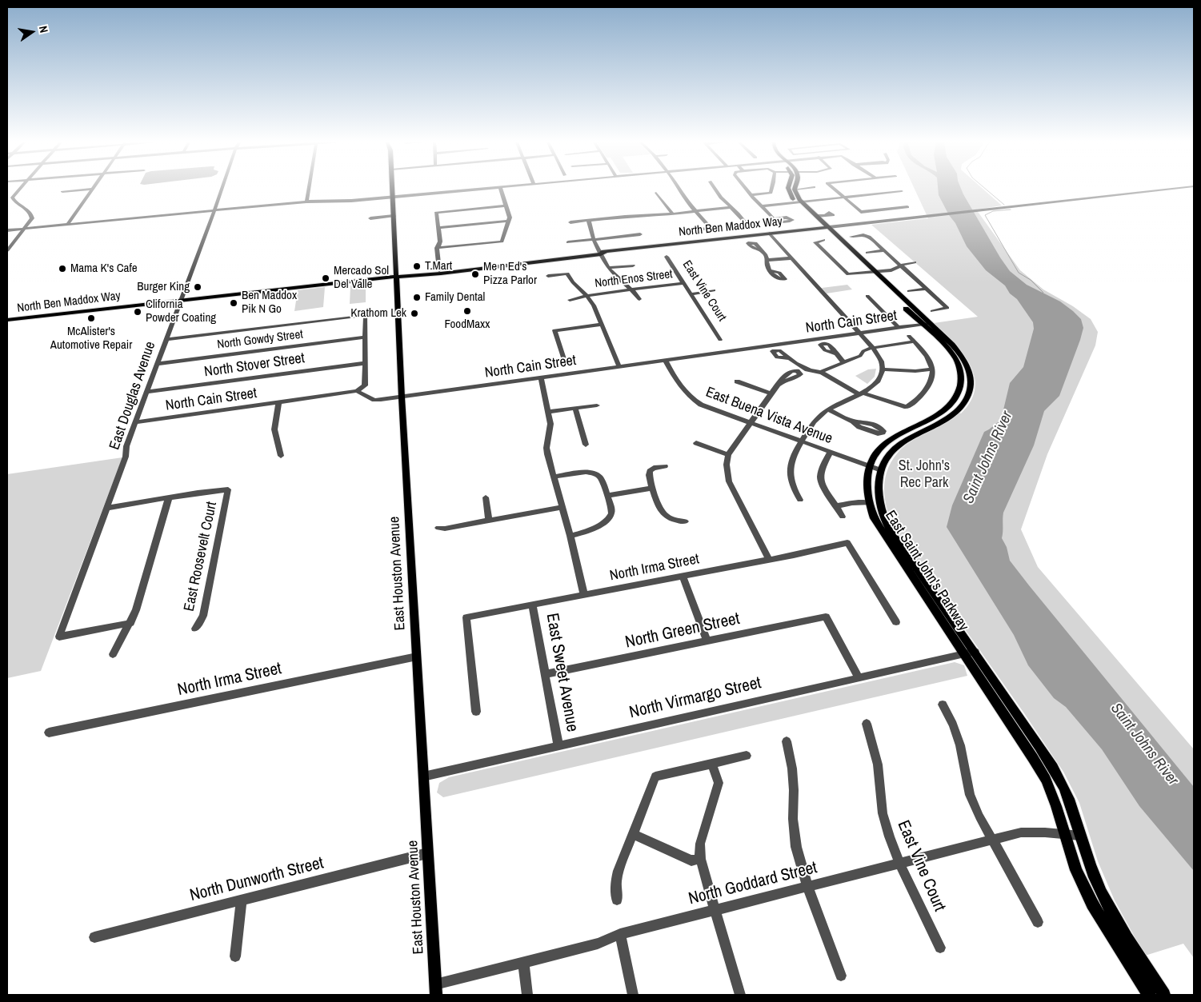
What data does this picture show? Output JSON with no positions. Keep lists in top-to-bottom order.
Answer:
{
  "streets": {
    "main road": ["North Ben Maddox Way", "East Saint John's Parkway", "East Houston Avenue"],
    "street": [
      "North Enos Street",
      "East Vine Court",
      "North Cain Street",
      "North Gowdy Street",
      "North Stover Street",
      "East Douglas Avenue",
      "East Buena Vista Avenue",
      "East Roosevelt Court",
      "North Irma Street",
      "North Green Street",
      "East Sweet Avenue",
      "North Virmargo Street",
      "North Dunworth Street",
      "North Goddard Street"
    ]
  },
  "crossings": [
    ["North Ben Maddox Way", "East Douglas Avenue"],
    ["North Ben Maddox Way", "East Saint John's Parkway"],
    ["North Ben Maddox Way", "East Houston Avenue"],
    ["North Enos Street", "East Vine Court"],
    ["East Vine Court", "North Goddard Street"],
    ["North Cain Street", "East Douglas Avenue"],
    ["North Cain Street", "East Buena Vista Avenue"],
    ["North Cain Street", "East Saint John's Parkway"],
    ["North Cain Street", "East Houston Avenue"],
    ["North Gowdy Street", "East Douglas Avenue"],
    ["North Stover Street", "East Douglas Avenue"],
    ["East Buena Vista Avenue", "East Saint John's Parkway"],
    ["North Irma Street", "East Houston Avenue"],
    ["North Irma Street", "East Sweet Avenue"],
    ["East Saint John's Parkway", "North Virmargo Street"],
    ["East Saint John's Parkway", "North Goddard Street"],
    ["East Houston Avenue", "North Virmargo Street"],
    ["East Houston Avenue", "North Dunworth Street"],
    ["East Houston Avenue", "North Goddard Street"],
    ["North Green Street", "East Sweet Avenue"],
    ["North Green Street", "North Virmargo Street"],
    ["East Sweet Avenue", "North Virmargo Street"]
  ],
  "water": ["Saint Johns River"],
  "parks": ["St. John's Rec Park"],
  "places": [
    "T.Mart",
    "Mama K's Cafe",
    "Me n Ed's Pizza Parlor",
    "Mercado Sol Del Valle",
    "Burger King",
    "Family Dental",
    "Ben Maddox Pik N Go",
    "FoodMaxx",
    "Clifornia Powder Coating",
    "Krathom Lek",
    "McAlister's Automotive Repair"
  ],
  "north": "right"
}
